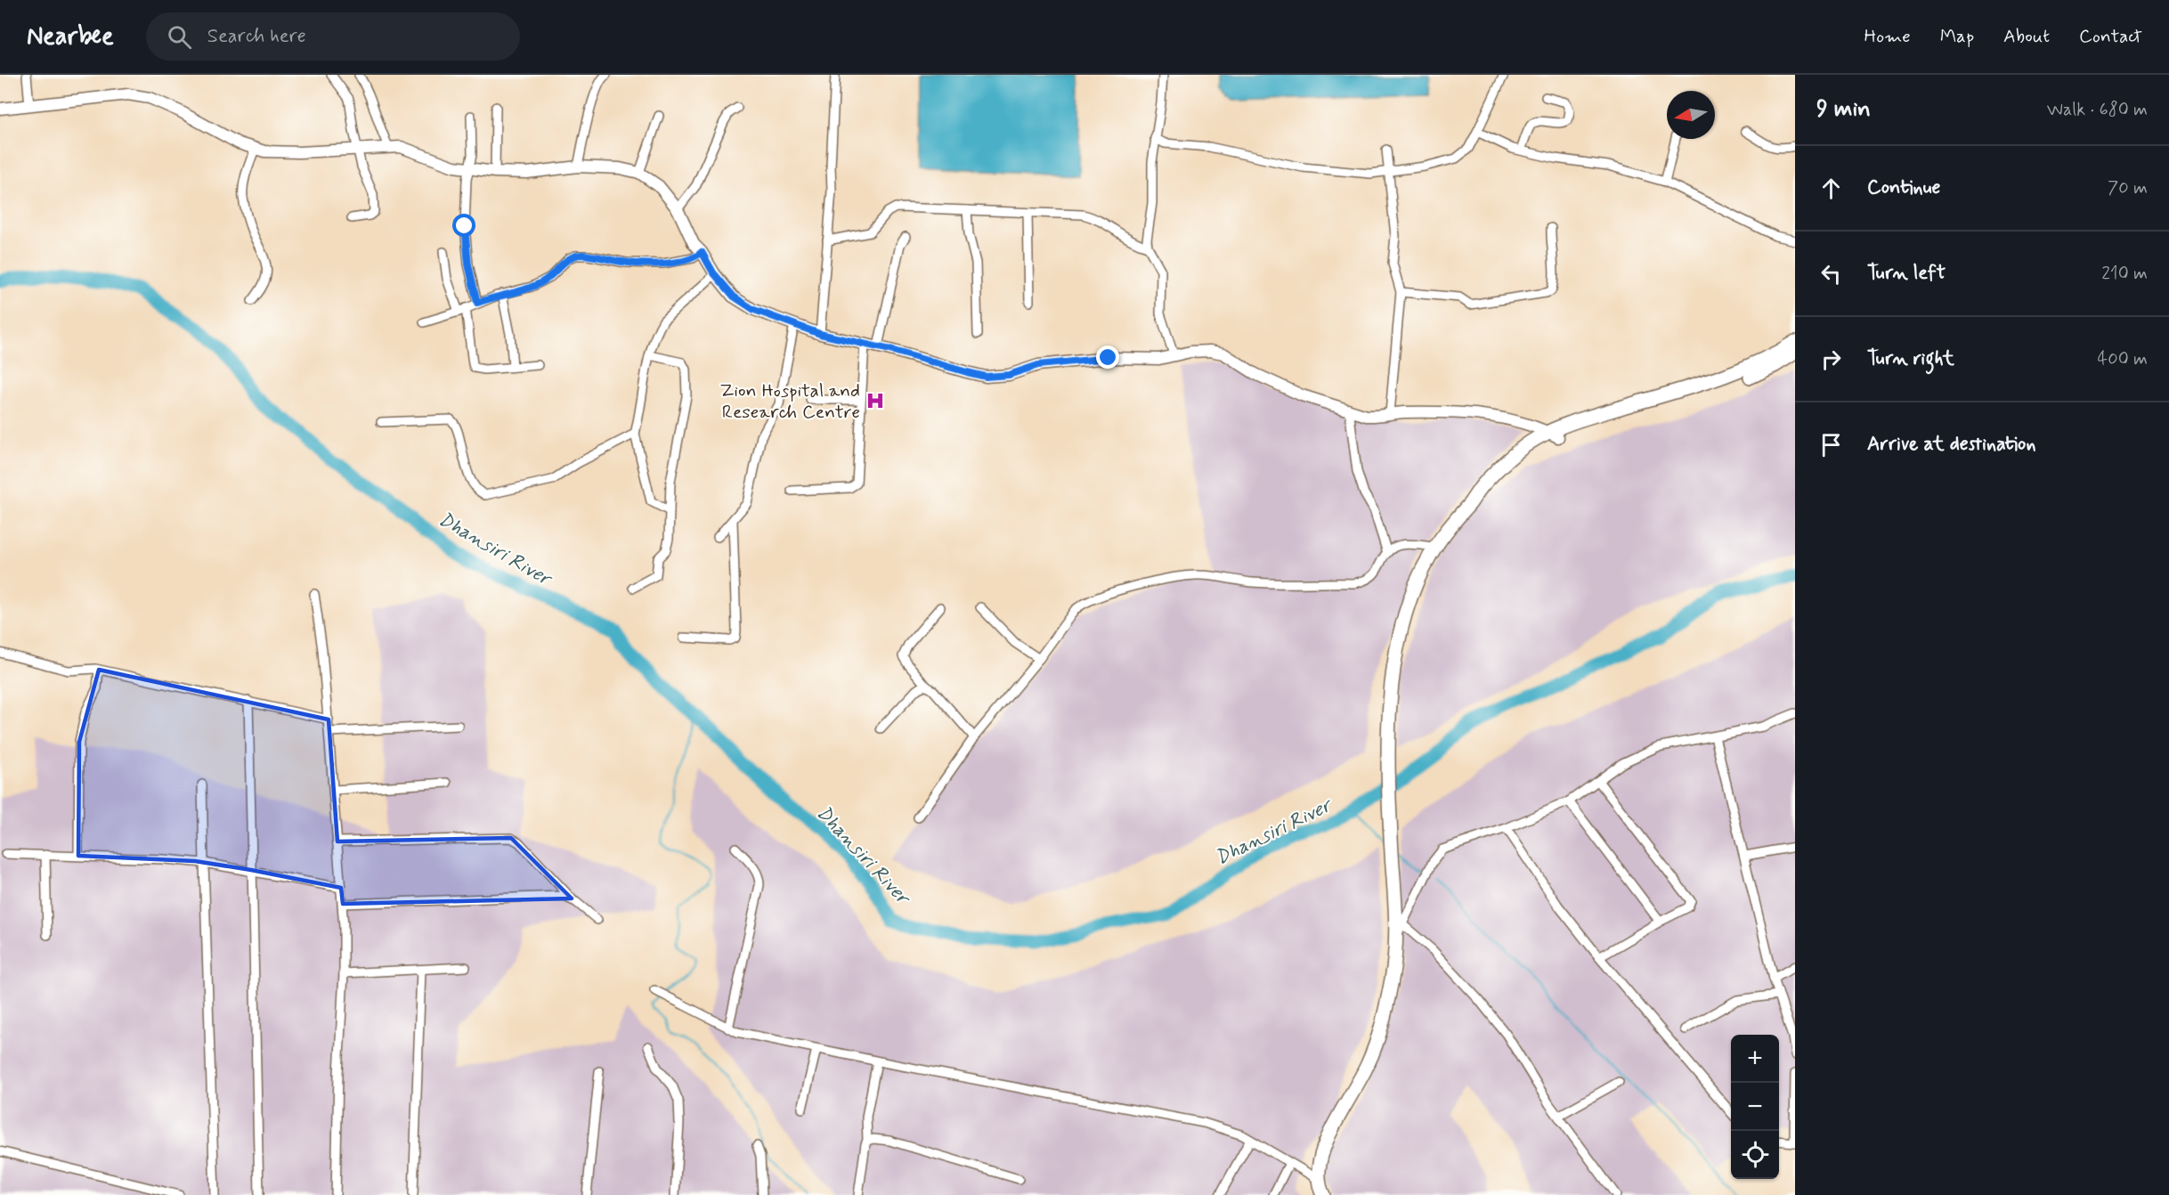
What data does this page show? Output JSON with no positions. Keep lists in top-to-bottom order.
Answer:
{
  "water": ["Dhansiri River"],
  "places": {
    "hospital": ["Zion Hospital and Research Centre"]
  },
  "north": "left",
  "page": {
    "header": "Nearbee",
    "search": "Search here",
    "nav": [
      "Home",
      "Map",
      "About",
      "Contact"
    ],
    "heading": ["9 min", "Walk · 680 m"],
    "list": [
      ["Continue", "70 m"],
      ["Turn left", "210 m"],
      ["Turn right", "400 m"],
      "Arrive at destination"
    ],
    "map_buttons": ["+", "−"]
  }
}
